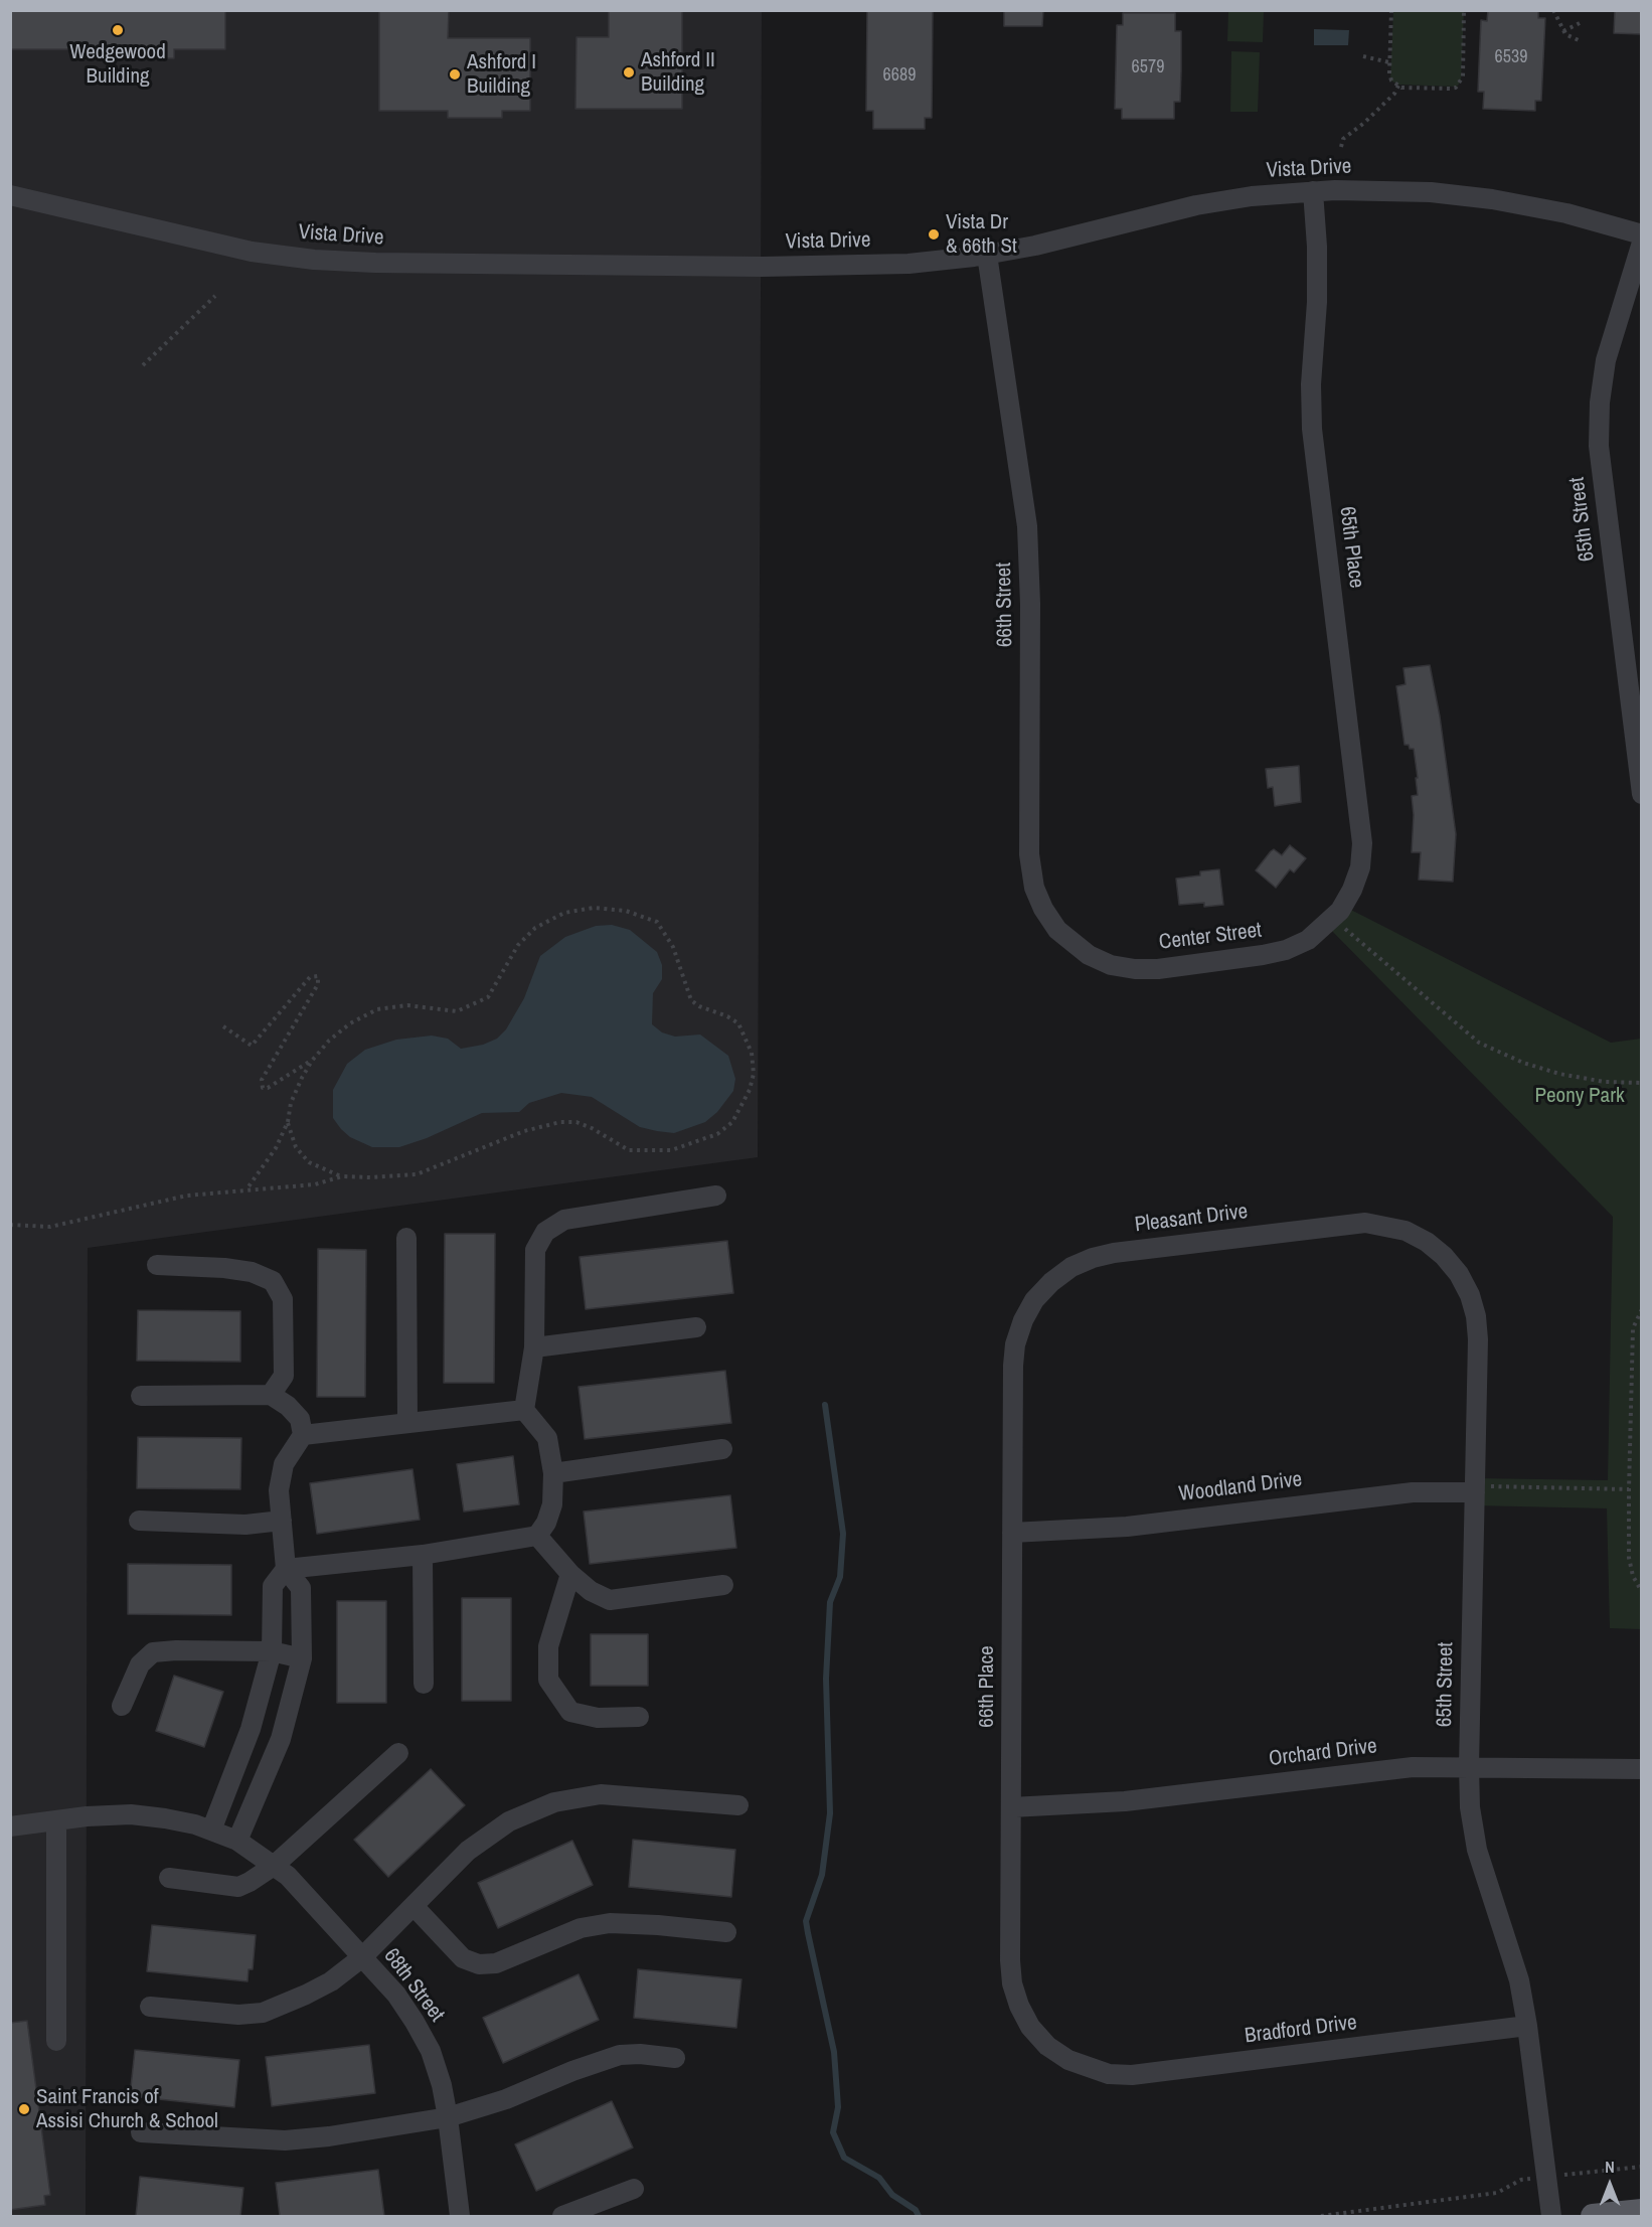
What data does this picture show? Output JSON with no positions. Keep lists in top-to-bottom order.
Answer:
{
  "streets": {
    "street": [
      "Vista Drive",
      "65th Street",
      "65th Place",
      "66th Street",
      "Center Street",
      "Pleasant Drive",
      "Woodland Drive",
      "66th Place",
      "Orchard Drive",
      "68th Street",
      "Bradford Drive"
    ]
  },
  "crossings": [
    ["Vista Drive", "65th Place"],
    ["Vista Drive", "66th Street"],
    ["65th Street", "Pleasant Drive"],
    ["65th Street", "Woodland Drive"],
    ["65th Street", "Orchard Drive"],
    ["65th Street", "Bradford Drive"],
    ["65th Place", "Center Street"],
    ["66th Street", "Center Street"],
    ["Pleasant Drive", "66th Place"],
    ["Woodland Drive", "66th Place"],
    ["66th Place", "Orchard Drive"],
    ["66th Place", "Bradford Drive"]
  ],
  "parks": ["Peony Park"],
  "places": [
    "Wedgewood Building",
    "Ashford II Building",
    "Ashford I Building",
    "Vista Dr & 66th St",
    "Saint Francis of Assisi Church & School"
  ],
  "house_numbers": ["6539", "6579", "6689"],
  "north": "top"
}
